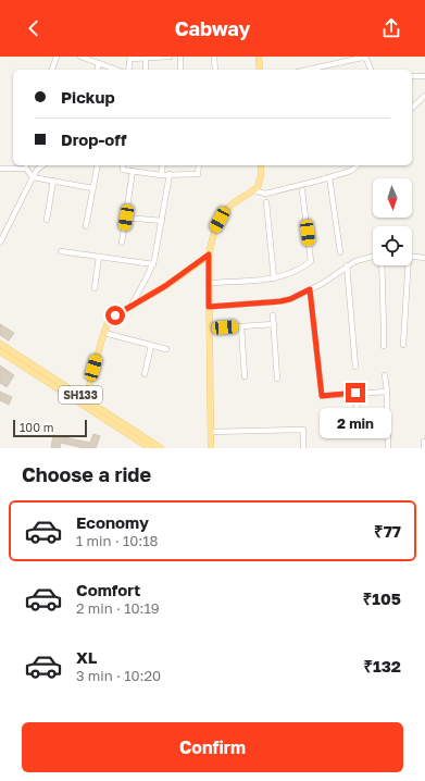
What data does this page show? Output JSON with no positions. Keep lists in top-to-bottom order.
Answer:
{
  "streets": {
    "main road": ["SH133"]
  },
  "scale_bar": "100 m",
  "north": "bottom",
  "page": {
    "header": "Cabway",
    "banner": ["Pickup", "Drop-off"],
    "bubble": "2 min",
    "scale": "100 m",
    "heading": "Choose a ride",
    "list": [
      {
        "name": "Economy",
        "note": "1 min · 10:18",
        "value": "₹77"
      },
      {
        "name": "Comfort",
        "note": "2 min · 10:19",
        "value": "₹105"
      },
      {
        "name": "XL",
        "note": "3 min · 10:20",
        "value": "₹132"
      }
    ],
    "buttons": "Confirm"
  }
}
